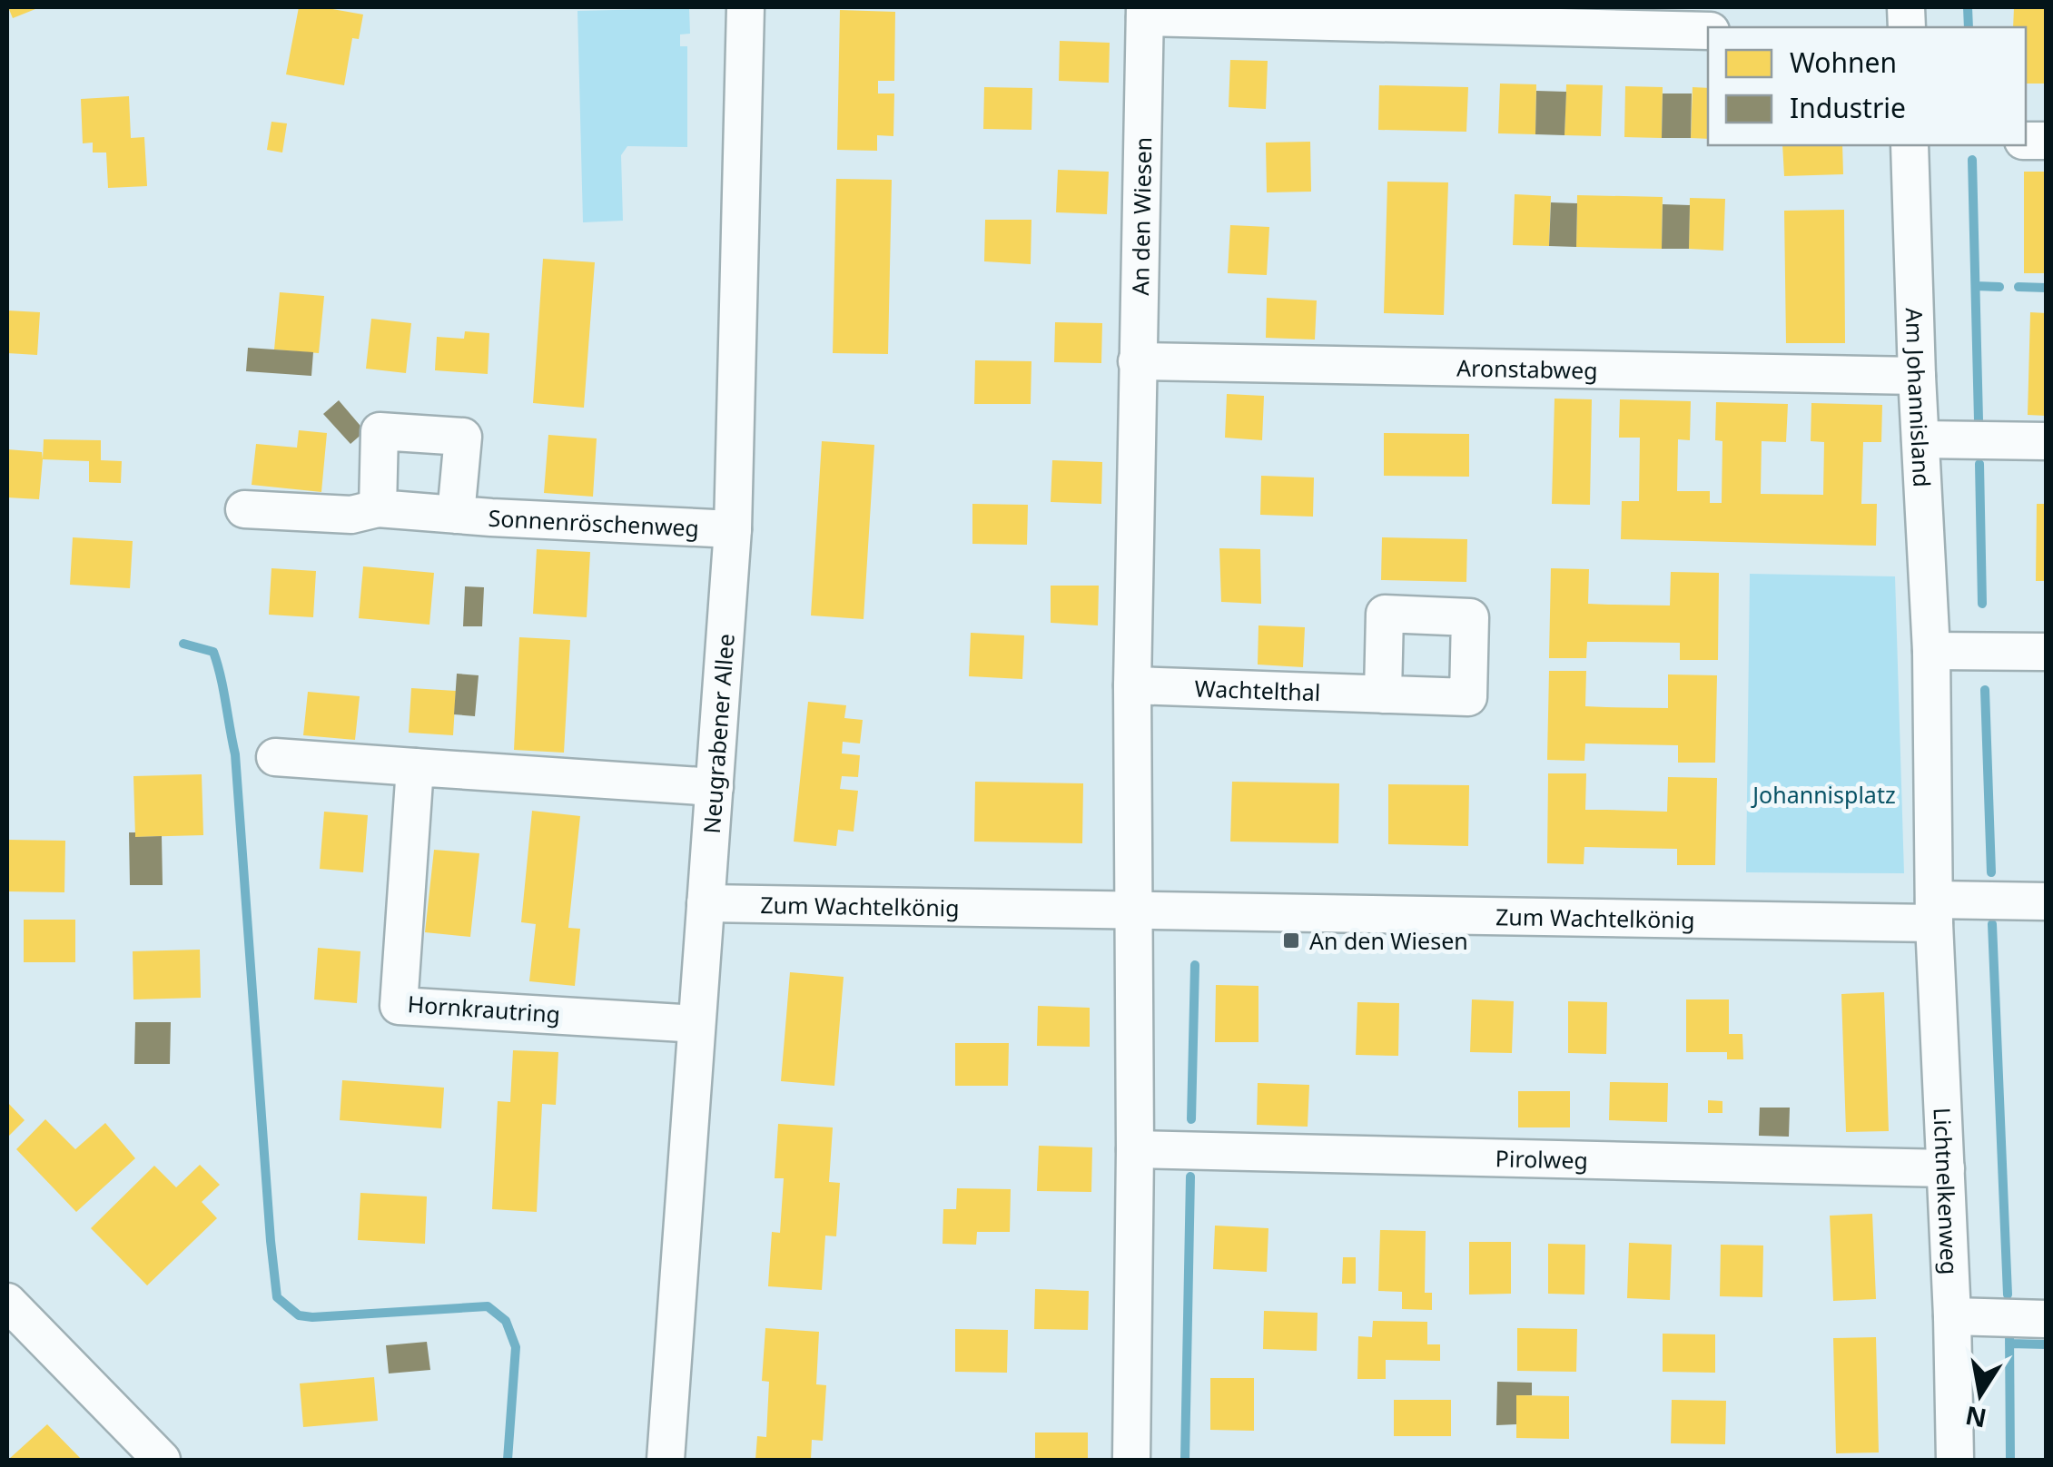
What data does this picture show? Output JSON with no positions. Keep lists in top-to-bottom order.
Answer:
{
  "streets": {
    "street": [
      "An den Wiesen",
      "Aronstabweg",
      "Am Johannisland",
      "Sonnenröschenweg",
      "Wachtelthal",
      "Neugrabener Allee",
      "Zum Wachtelkönig",
      "Hornkrautring",
      "Pirolweg",
      "Lichtnelkenweg"
    ]
  },
  "crossings": [
    ["An den Wiesen", "Aronstabweg"],
    ["An den Wiesen", "Wachtelthal"],
    ["An den Wiesen", "Zum Wachtelkönig"],
    ["An den Wiesen", "Pirolweg"],
    ["Aronstabweg", "Am Johannisland"],
    ["Sonnenröschenweg", "Neugrabener Allee"],
    ["Neugrabener Allee", "Zum Wachtelkönig"],
    ["Neugrabener Allee", "Hornkrautring"],
    ["Zum Wachtelkönig", "Lichtnelkenweg"],
    ["Pirolweg", "Lichtnelkenweg"]
  ],
  "parks": ["Johannisplatz"],
  "places": {
    "transit": ["An den Wiesen"]
  },
  "legend": ["Wohnen", "Industrie"],
  "north": "bottom"
}
